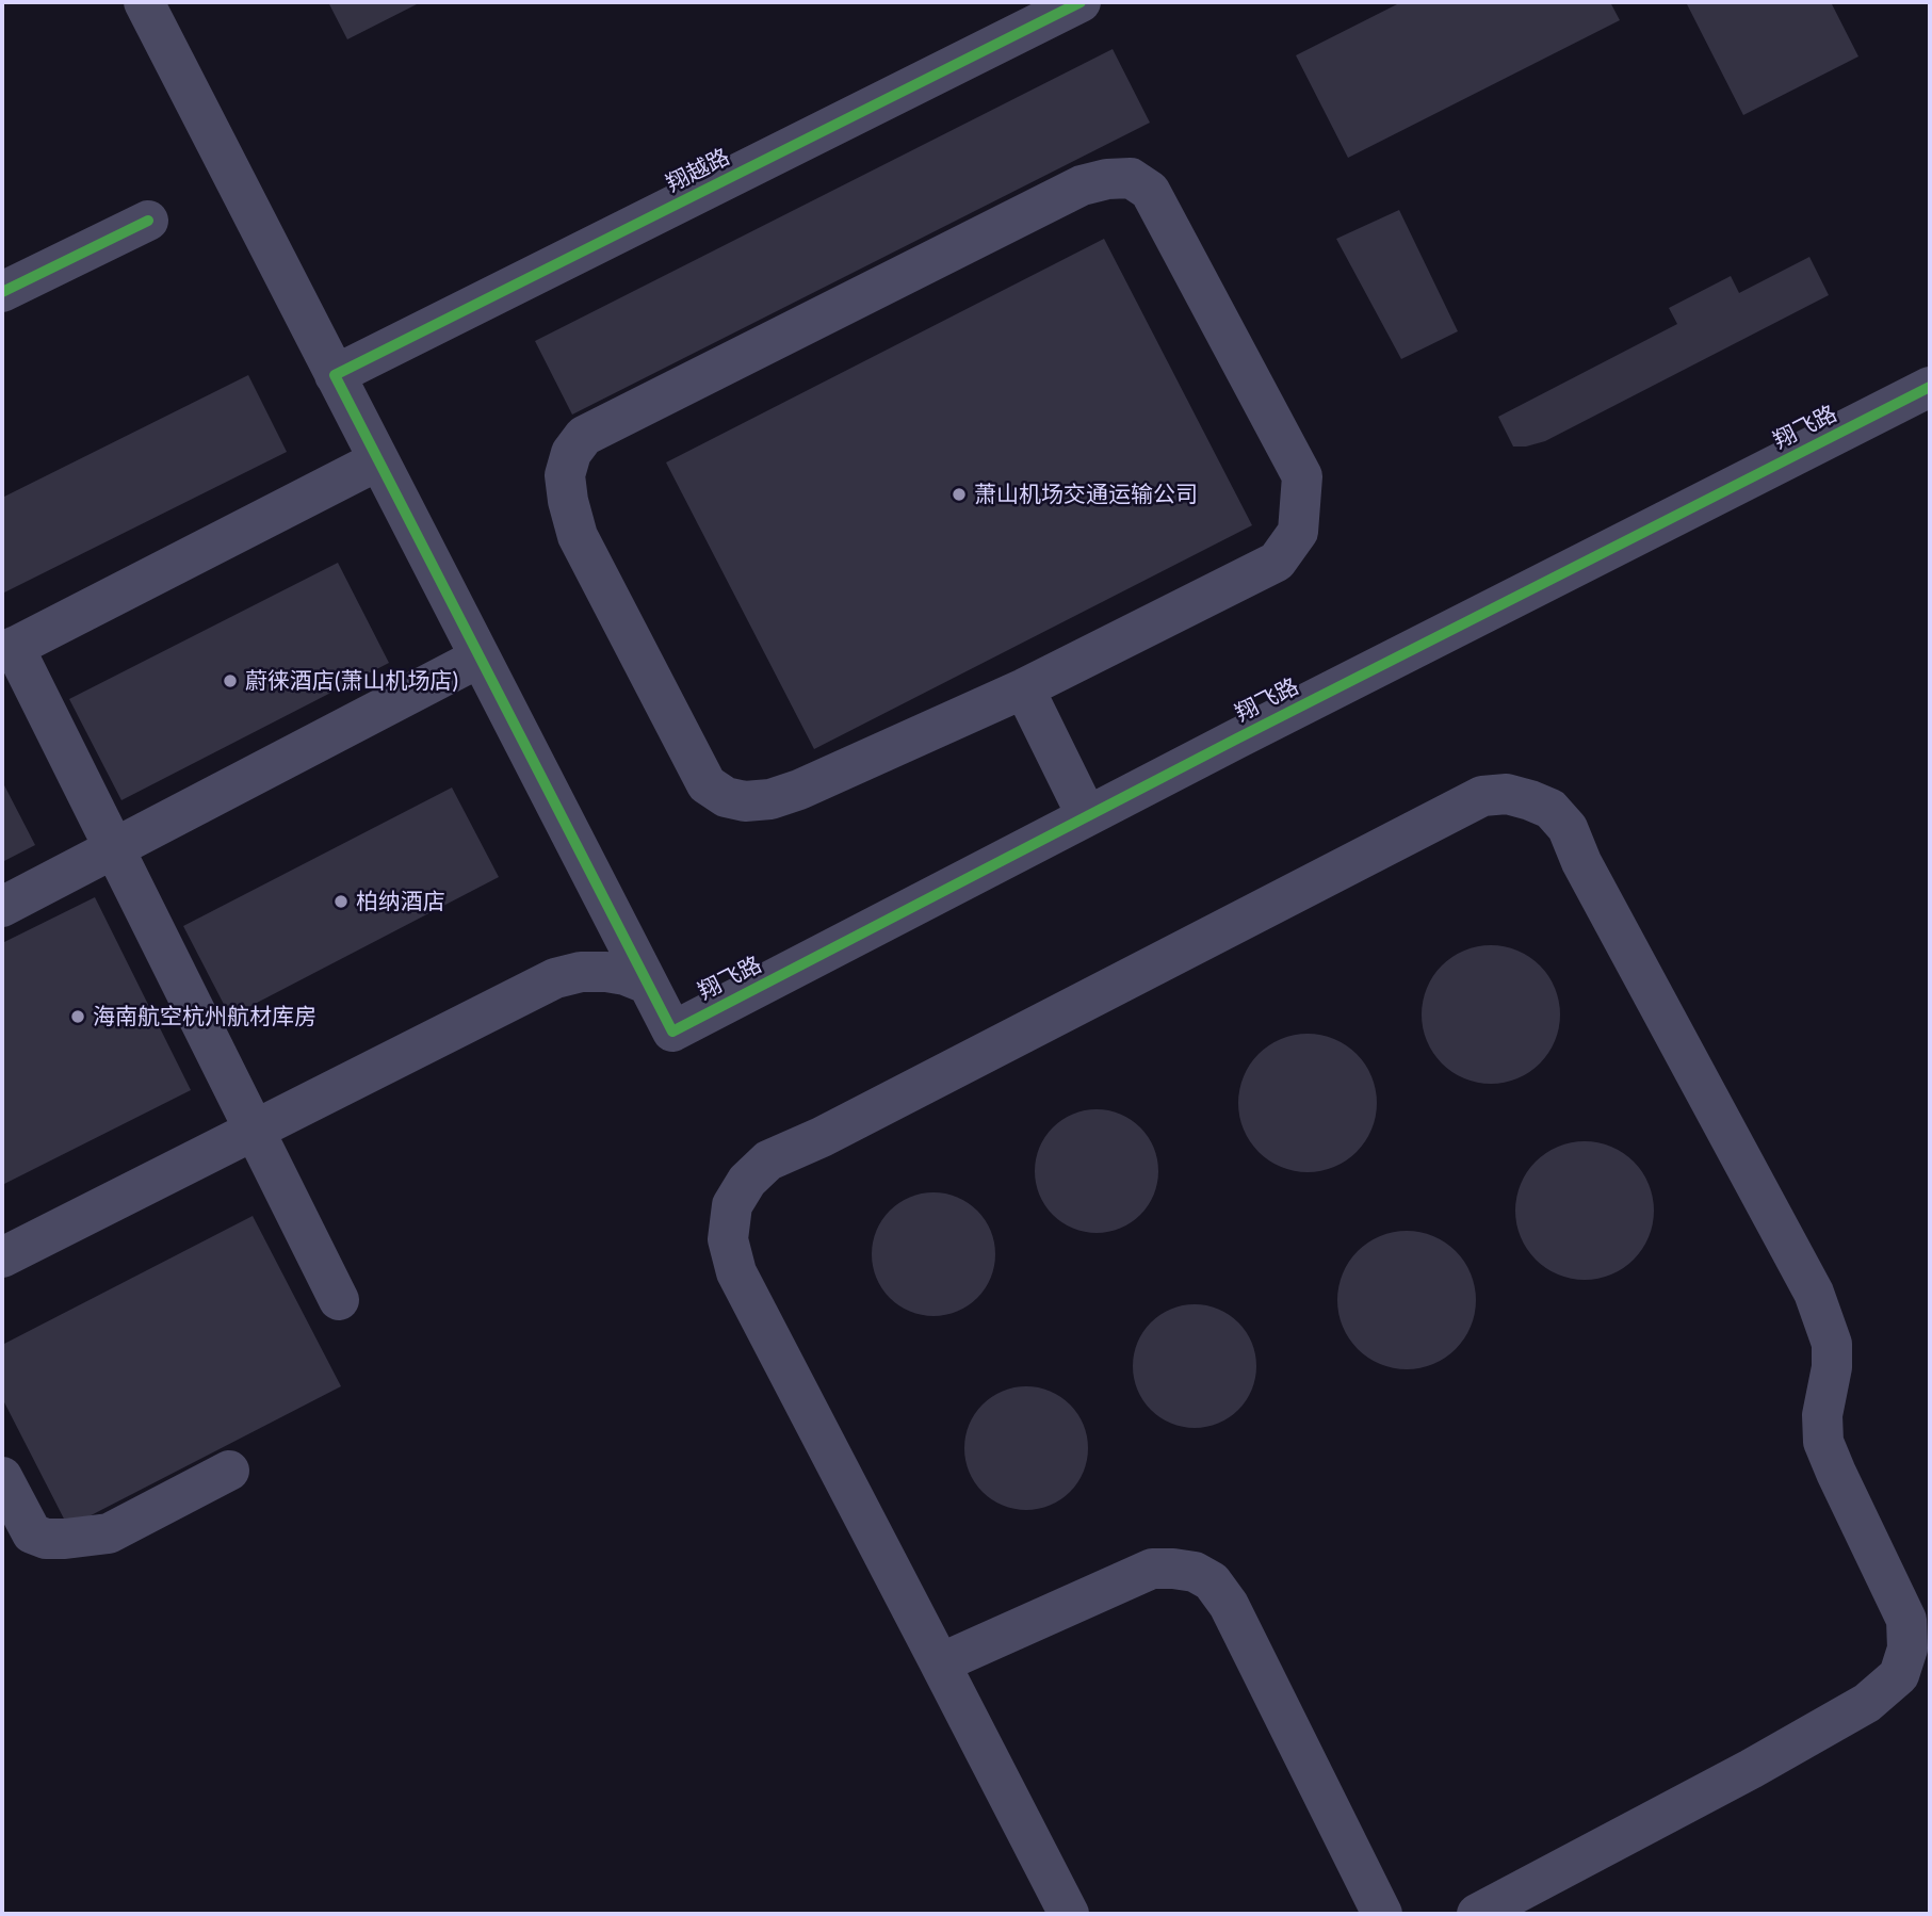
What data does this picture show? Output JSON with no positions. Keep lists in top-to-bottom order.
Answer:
{
  "streets": {
    "street": ["翔越路", "翔飞路"]
  },
  "places": [
    "萧山机场交通运输公司",
    "蔚徕酒店(萧山机场店)",
    "柏纳酒店",
    "海南航空杭州航材库房"
  ]
}
